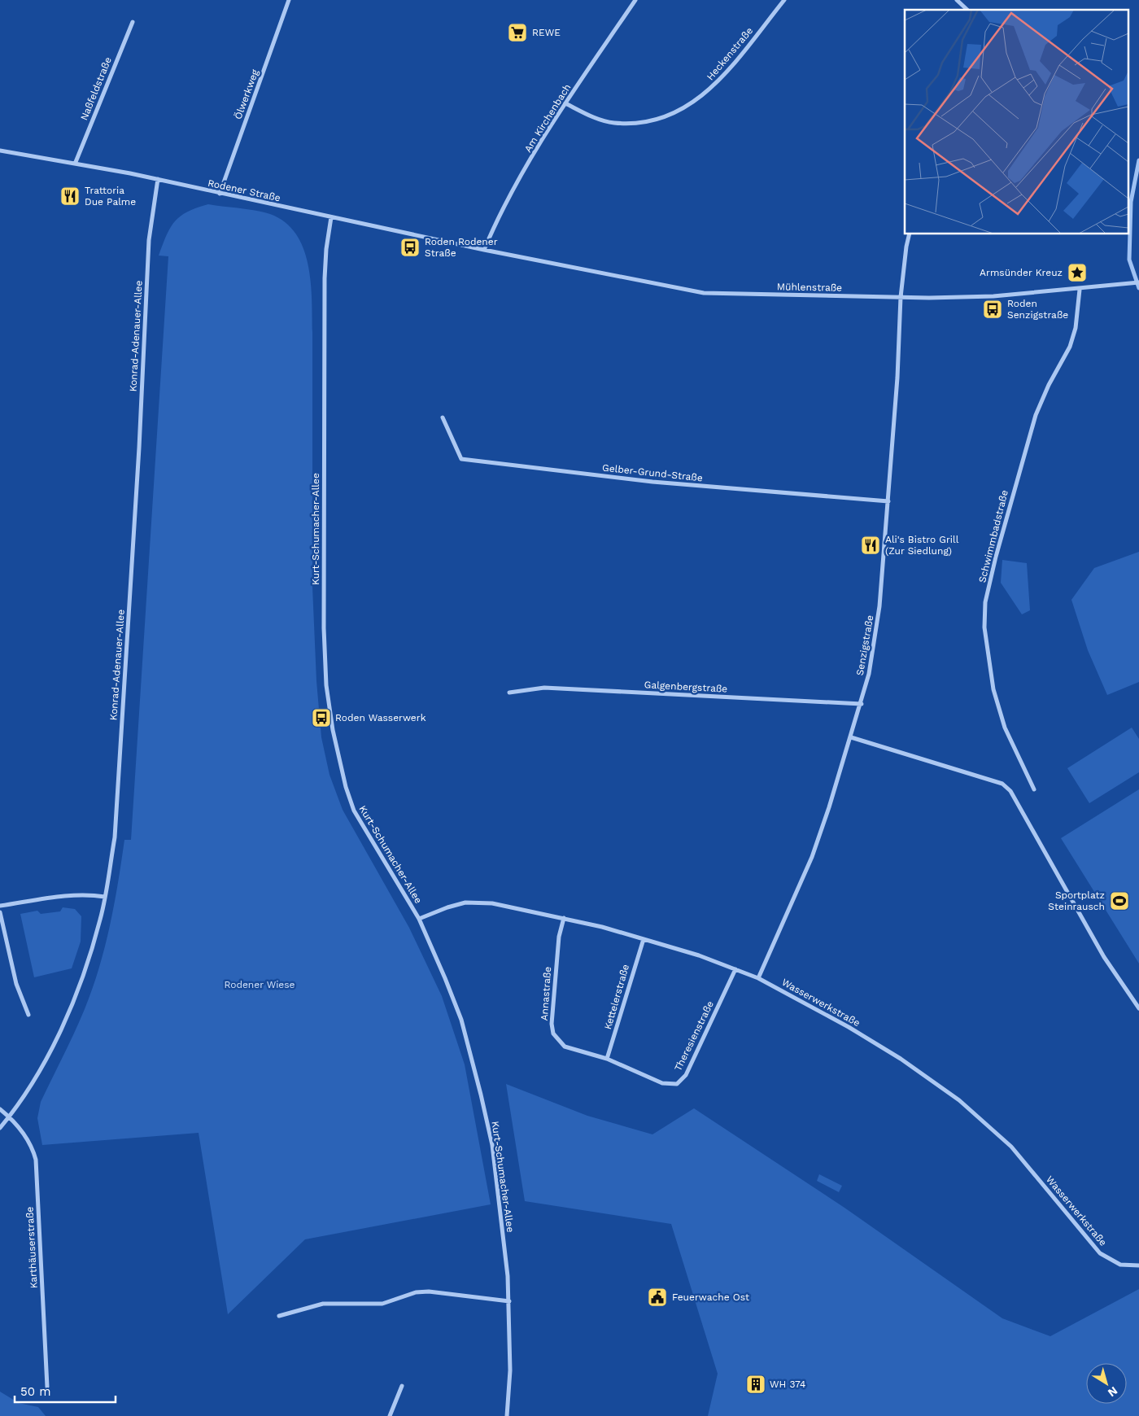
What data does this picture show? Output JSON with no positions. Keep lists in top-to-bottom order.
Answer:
{
  "streets": {
    "street": [
      "Heckenstraße",
      "Naßfeldstraße",
      "Ölwerkweg",
      "Am Kirchenbach",
      "Rodener Straße",
      "Mühlenstraße",
      "Konrad-Adenauer-Allee",
      "Gelber-Grund-Straße",
      "Kurt-Schumacher-Allee",
      "Schwimmbadstraße",
      "Senzigstraße",
      "Galgenbergstraße",
      "Annastraße",
      "Kettelerstraße",
      "Wasserwerkstraße",
      "Theresienstraße",
      "Karthäuserstraße"
    ]
  },
  "crossings": [
    ["Heckenstraße", "Am Kirchenbach"],
    ["Naßfeldstraße", "Rodener Straße"],
    ["Ölwerkweg", "Rodener Straße"],
    ["Am Kirchenbach", "Rodener Straße"],
    ["Am Kirchenbach", "Mühlenstraße"],
    ["Rodener Straße", "Mühlenstraße"],
    ["Rodener Straße", "Konrad-Adenauer-Allee"],
    ["Rodener Straße", "Kurt-Schumacher-Allee"],
    ["Mühlenstraße", "Schwimmbadstraße"],
    ["Mühlenstraße", "Senzigstraße"],
    ["Konrad-Adenauer-Allee", "Karthäuserstraße"],
    ["Gelber-Grund-Straße", "Senzigstraße"],
    ["Kurt-Schumacher-Allee", "Wasserwerkstraße"],
    ["Senzigstraße", "Galgenbergstraße"],
    ["Senzigstraße", "Wasserwerkstraße"],
    ["Annastraße", "Kettelerstraße"],
    ["Annastraße", "Wasserwerkstraße"],
    ["Annastraße", "Theresienstraße"],
    ["Kettelerstraße", "Wasserwerkstraße"],
    ["Kettelerstraße", "Theresienstraße"],
    ["Wasserwerkstraße", "Theresienstraße"]
  ],
  "parks": ["Rodener Wiese"],
  "places": {
    "supermarket": ["REWE"],
    "restaurant": ["Trattoria Due Palme", "Ali's Bistro Grill (Zur Siedlung)"],
    "bus stop": ["Roden Rodener Straße", "Roden Senzigstraße", "Roden Wasserwerk"],
    "place": ["Armsünder Kreuz"],
    "sports": ["Sportplatz Steinrausch"],
    "public building": ["Feuerwache Ost"],
    "building": ["WH 374"]
  },
  "scale_bar": "50 m",
  "north": "bottom right"
}
